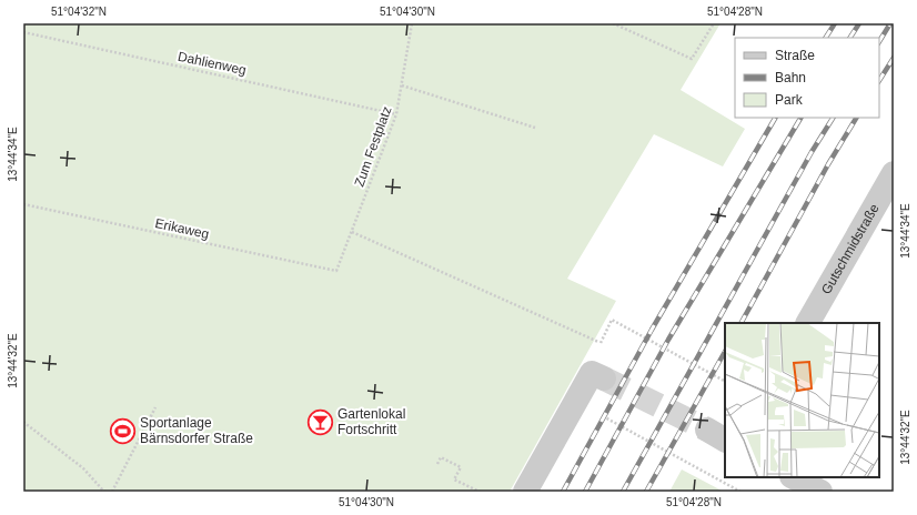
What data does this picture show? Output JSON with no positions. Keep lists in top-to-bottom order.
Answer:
{
  "streets": {
    "street": ["Gutschmidstraße"],
    "path": ["Dahlienweg", "Zum Festplatz", "Erikaweg"]
  },
  "crossings": [
    ["Dahlienweg", "Zum Festplatz"],
    ["Zum Festplatz", "Erikaweg"]
  ],
  "places": {
    "bar": ["Gartenlokal Fortschritt"],
    "sports": ["Sportanlage Bärnsdorfer Straße"]
  },
  "legend": ["Straße", "Bahn", "Park"],
  "coordinates": [
    "51°04'32\"N",
    "51°04'30\"N",
    "51°04'28\"N",
    "13°44'34\"E",
    "13°44'32\"E"
  ]
}
